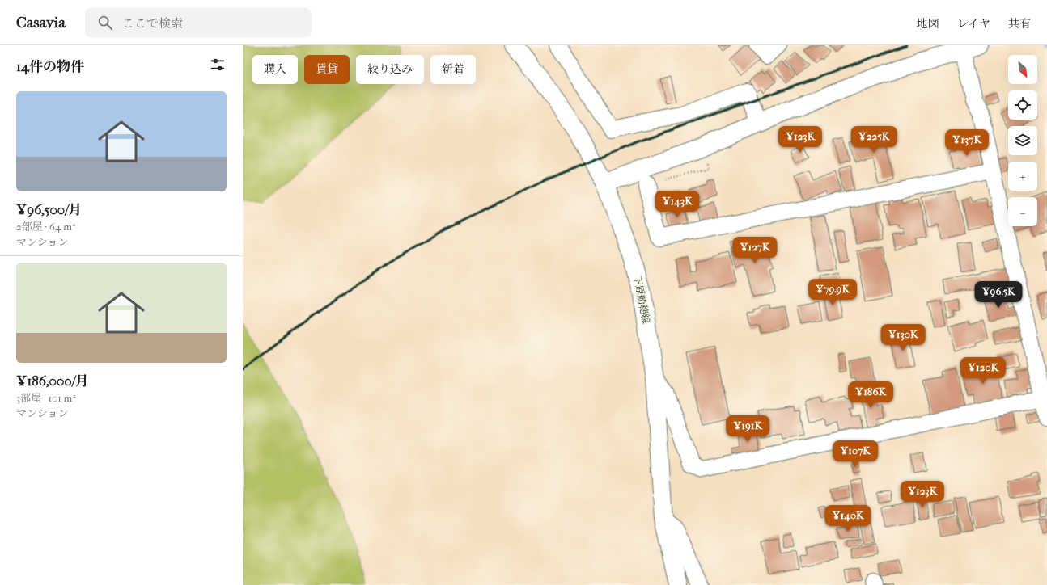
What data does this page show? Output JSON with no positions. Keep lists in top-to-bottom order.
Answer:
{
  "streets": {
    "main road": ["下原船穂線"]
  },
  "north": "bottom right",
  "page": {
    "header": "Casavia",
    "search": "ここで検索",
    "nav": ["地図", "レイヤ", "共有"],
    "heading": "14件の物件",
    "map_buttons": ["+", "−"],
    "chip": [
      "購入",
      "賃貸",
      "絞り込み",
      "新着"
    ],
    "list": [
      {
        "name": "¥96,500/月",
        "note": "2部屋 · 64 m² · マンション"
      },
      {
        "name": "¥186,000/月",
        "note": "3部屋 · 101 m² · マンション"
      }
    ],
    "price": [
      "¥123K",
      "¥225K",
      "¥137K",
      "¥143K",
      "¥127K",
      "¥79.9K",
      "¥96.5K",
      "¥130K",
      "¥120K",
      "¥186K",
      "¥191K",
      "¥107K",
      "¥123K",
      "¥140K"
    ]
  }
}
